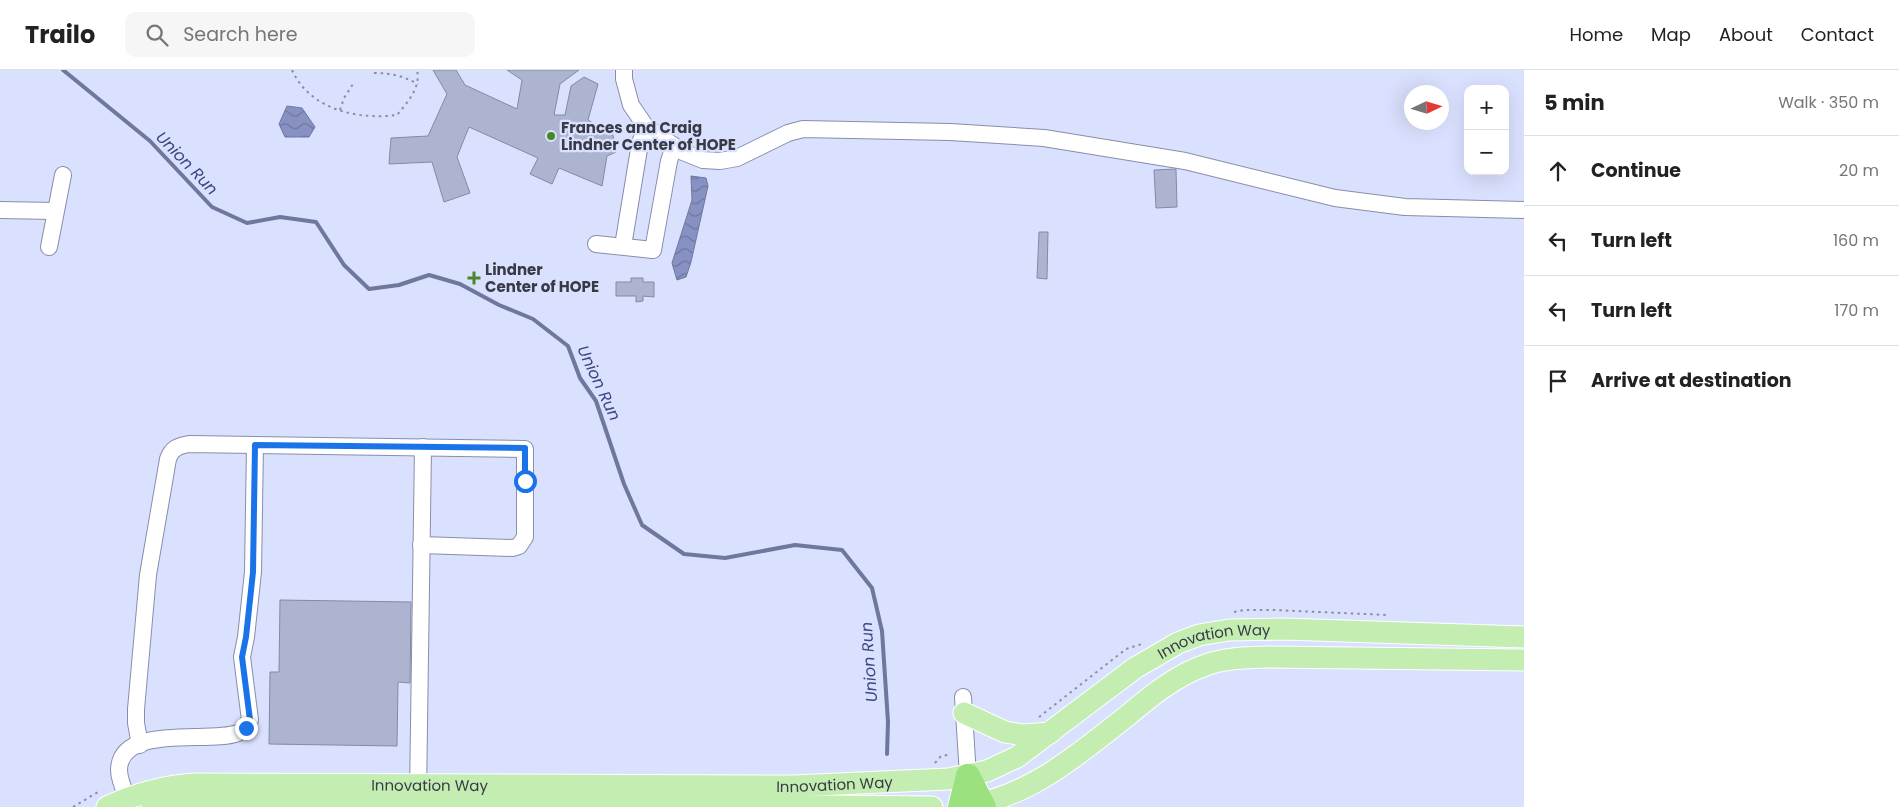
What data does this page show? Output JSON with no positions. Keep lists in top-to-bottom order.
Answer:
{
  "streets": {
    "main road": ["Innovation Way"]
  },
  "water": ["Union Run"],
  "places": {
    "other": ["Frances and Craig Lindner Center of HOPE"],
    "health": ["Lindner Center of HOPE"]
  },
  "north": "right",
  "page": {
    "header": "Trailo",
    "search": "Search here",
    "nav": [
      "Home",
      "Map",
      "About",
      "Contact"
    ],
    "heading": ["5 min", "Walk · 350 m"],
    "map_buttons": ["+", "−"],
    "list": [
      ["Continue", "20 m"],
      ["Turn left", "160 m"],
      ["Turn left", "170 m"],
      "Arrive at destination"
    ]
  }
}
